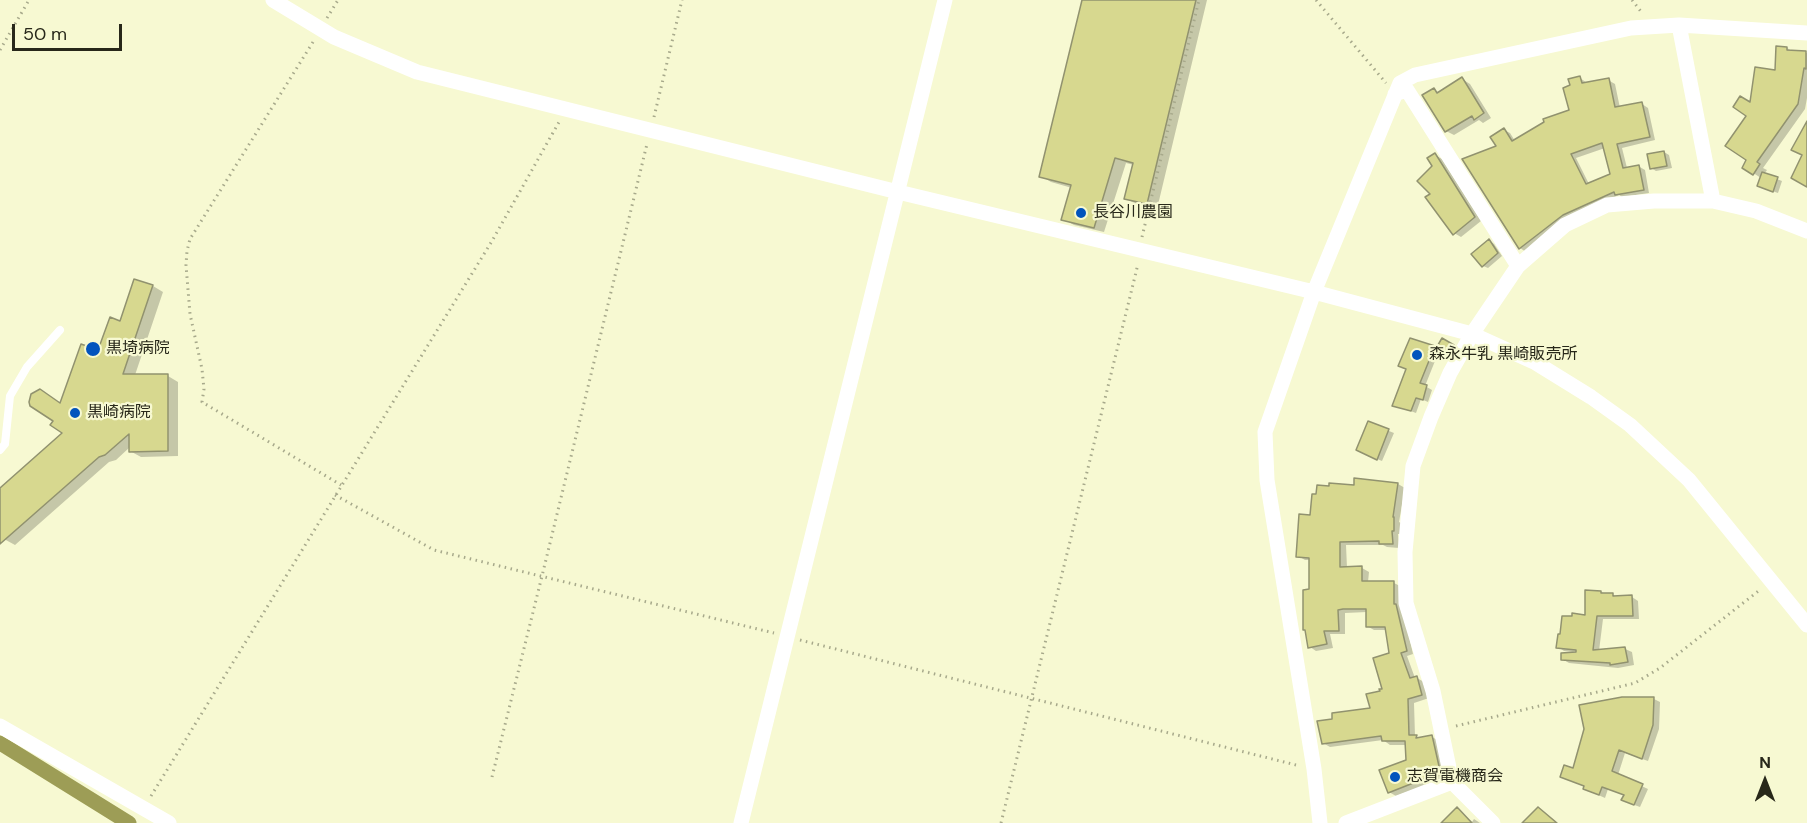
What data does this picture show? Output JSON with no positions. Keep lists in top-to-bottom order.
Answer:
{
  "places": [
    "長谷川農園",
    "黒埼病院",
    "森永牛乳 黒崎販売所",
    "黒崎病院",
    "志賀電機商会"
  ],
  "scale_bar": "50 m",
  "north": "top"
}
